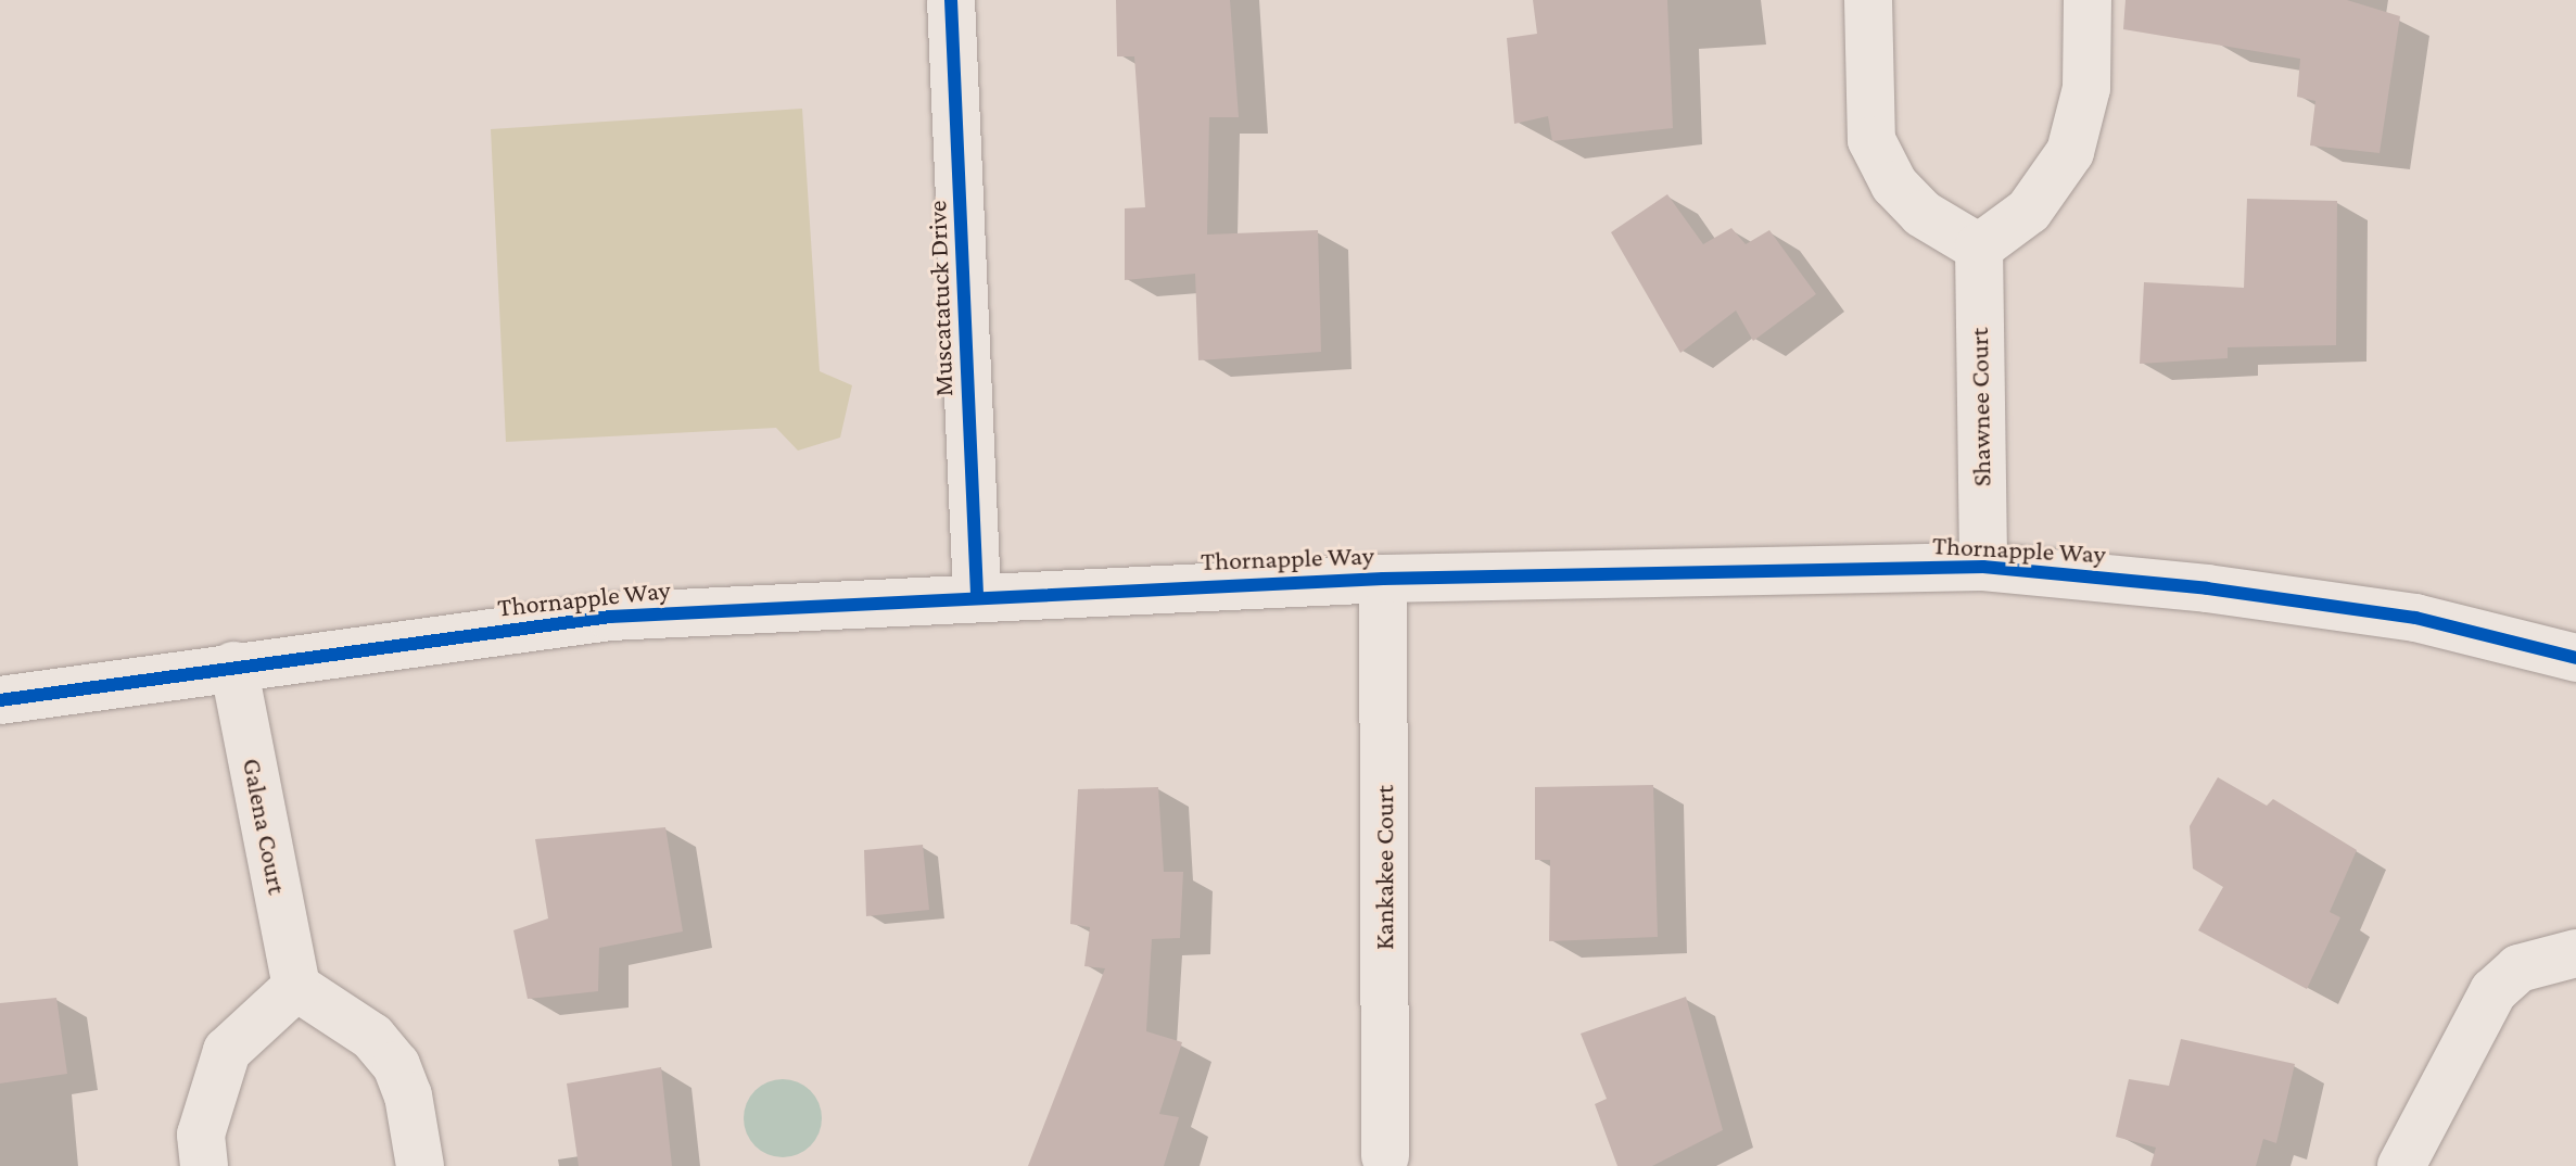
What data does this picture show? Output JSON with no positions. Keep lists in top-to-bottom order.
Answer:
{
  "streets": {
    "street": [
      "Muscatatuck Drive",
      "Shawnee Court",
      "Thornapple Way",
      "Galena Court",
      "Kankakee Court"
    ]
  },
  "crossings": [
    ["Muscatatuck Drive", "Thornapple Way"],
    ["Shawnee Court", "Thornapple Way"],
    ["Thornapple Way", "Galena Court"],
    ["Thornapple Way", "Kankakee Court"]
  ]
}
